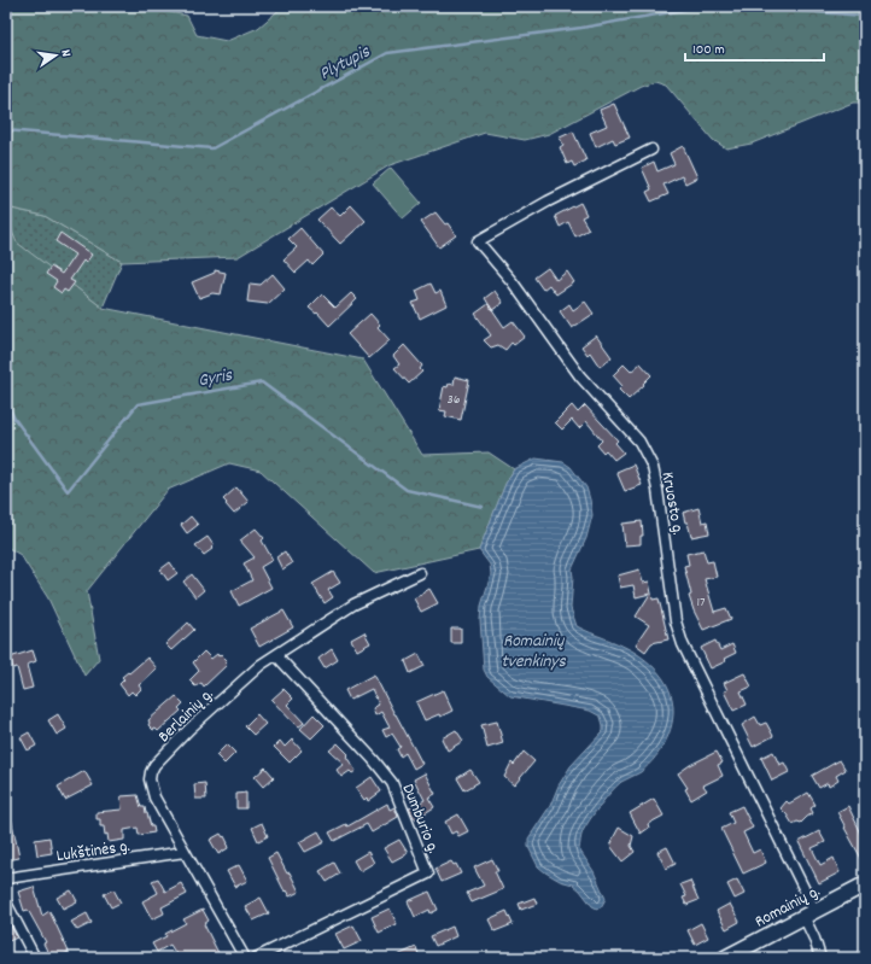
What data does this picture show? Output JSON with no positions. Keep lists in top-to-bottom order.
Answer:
{
  "streets": {
    "main road": ["Romainių g."],
    "street": [
      "Kruosto g.",
      "Berlainių g.",
      "Dumburio g.",
      "Lukštinės g."
    ]
  },
  "crossings": [
    ["Kruosto g.", "Romainių g."],
    ["Berlainių g.", "Dumburio g."],
    ["Berlainių g.", "Lukštinės g."]
  ],
  "water": ["Plytupis", "Gyris", "Romainių tvenkinys"],
  "house_numbers": ["36", "17"],
  "scale_bar": "100 m",
  "north": "right"
}
